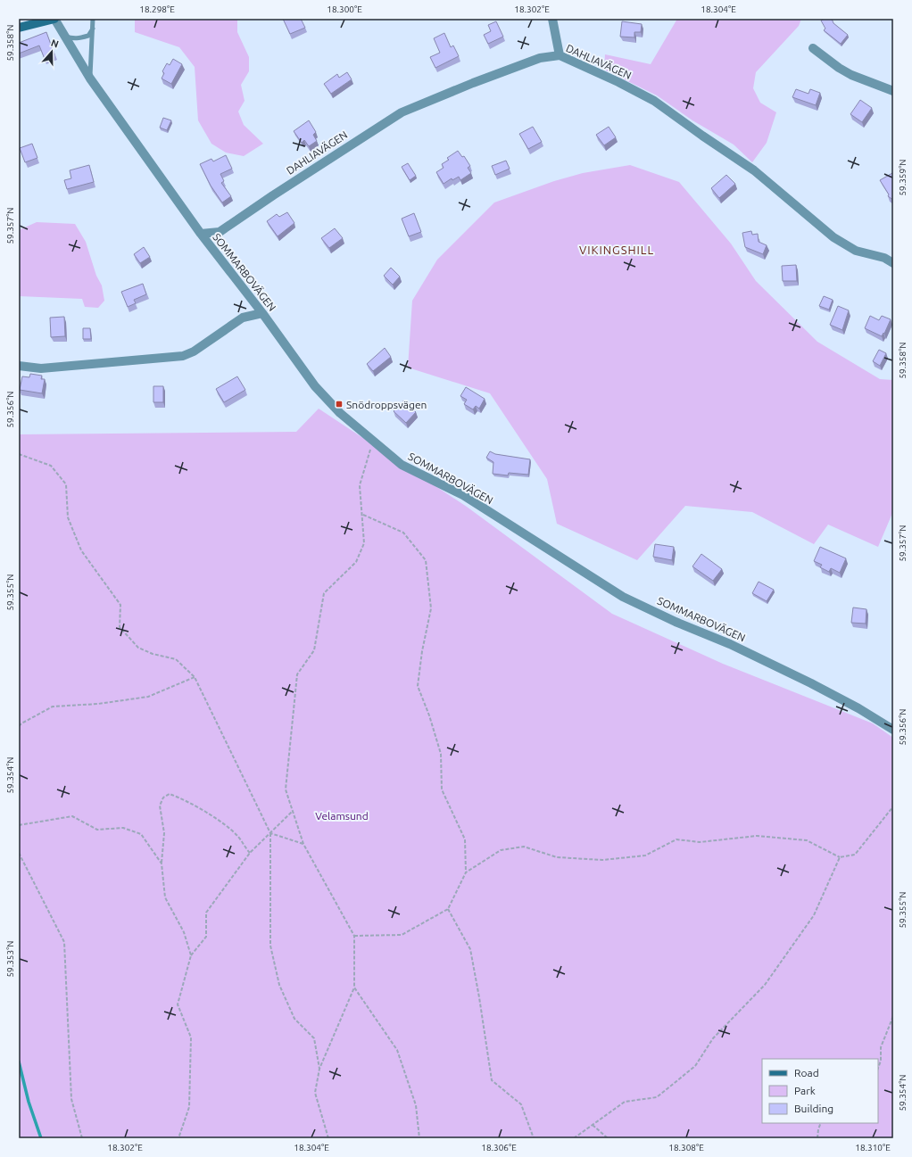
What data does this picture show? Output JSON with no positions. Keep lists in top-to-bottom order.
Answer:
{
  "streets": {
    "street": ["DAHLIAVÄGEN", "SOMMARBOVÄGEN"]
  },
  "crossings": [
    ["DAHLIAVÄGEN", "SOMMARBOVÄGEN"]
  ],
  "districts": ["VIKINGSHILL"],
  "parks": ["Velamsund"],
  "places": {
    "transit": ["Snödroppsvägen"]
  },
  "legend": ["Road", "Park", "Building"],
  "north": "top",
  "coordinates": [
    "18.298°E",
    "18.300°E",
    "18.302°E",
    "18.304°E",
    "59.358°N",
    "59.359°N",
    "59.357°N",
    "59.356°N",
    "59.355°N",
    "59.354°N",
    "59.353°N",
    "18.306°E",
    "18.308°E",
    "18.310°E"
  ]
}
